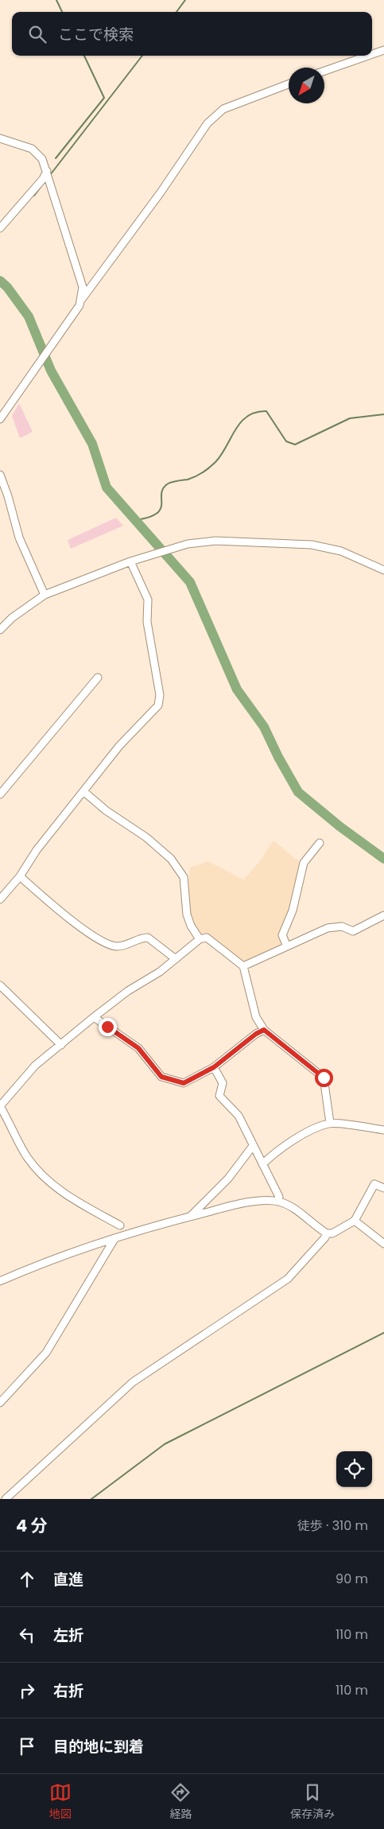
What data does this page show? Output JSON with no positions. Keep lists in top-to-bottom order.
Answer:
{
  "north": "bottom left",
  "page": {
    "search": "ここで検索",
    "heading": ["4 分", "徒歩 · 310 m"],
    "list": [
      ["直進", "90 m"],
      ["左折", "110 m"],
      ["右折", "110 m"],
      "目的地に到着"
    ],
    "nav": ["地図", "経路", "保存済み"]
  }
}
